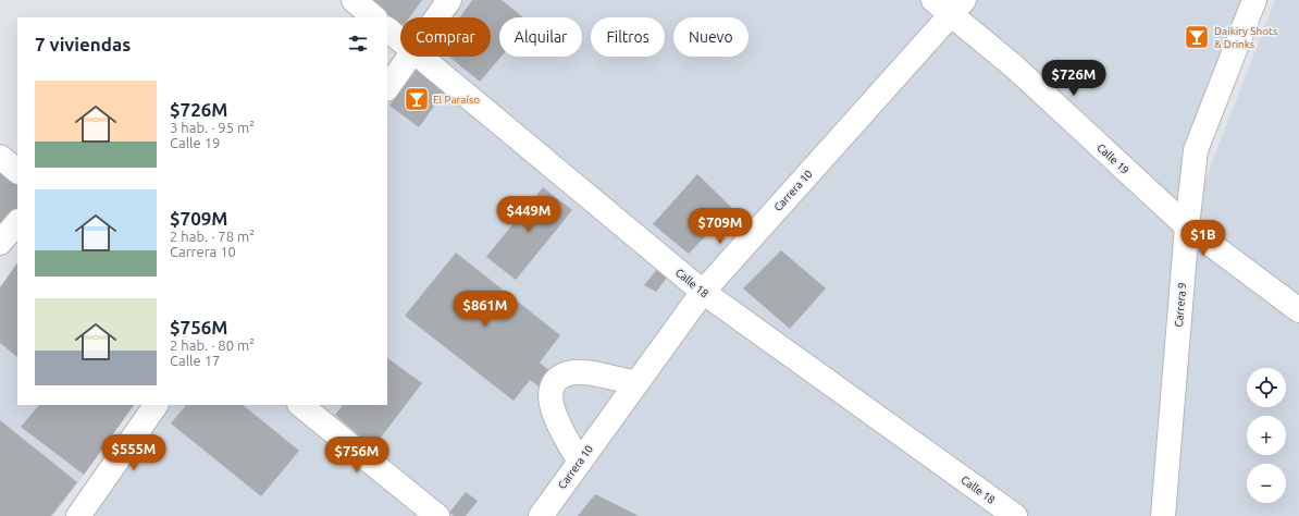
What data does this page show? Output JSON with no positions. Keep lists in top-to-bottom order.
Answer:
{
  "streets": {
    "street": [
      "Calle 19",
      "Carrera 10",
      "Calle 18",
      "Carrera 9"
    ]
  },
  "crossings": [
    ["Calle 19", "Carrera 10"],
    ["Calle 19", "Carrera 9"],
    ["Carrera 10", "Calle 18"]
  ],
  "places": {
    "bar": ["Daikiry Shots & Drinks", "El Paraíso"]
  },
  "page": {
    "chip": [
      "Comprar",
      "Alquilar",
      "Filtros",
      "Nuevo"
    ],
    "heading": "7 viviendas",
    "price": [
      "$726M",
      "$449M",
      "$709M",
      "$1B",
      "$861M",
      "$555M",
      "$756M"
    ],
    "list": [
      {
        "name": "$726M",
        "note": "3 hab. · 95 m² · Calle 19"
      },
      {
        "name": "$709M",
        "note": "2 hab. · 78 m² · Carrera 10"
      },
      {
        "name": "$756M",
        "note": "2 hab. · 80 m² · Calle 17"
      }
    ],
    "map_buttons": ["+", "−"]
  }
}
